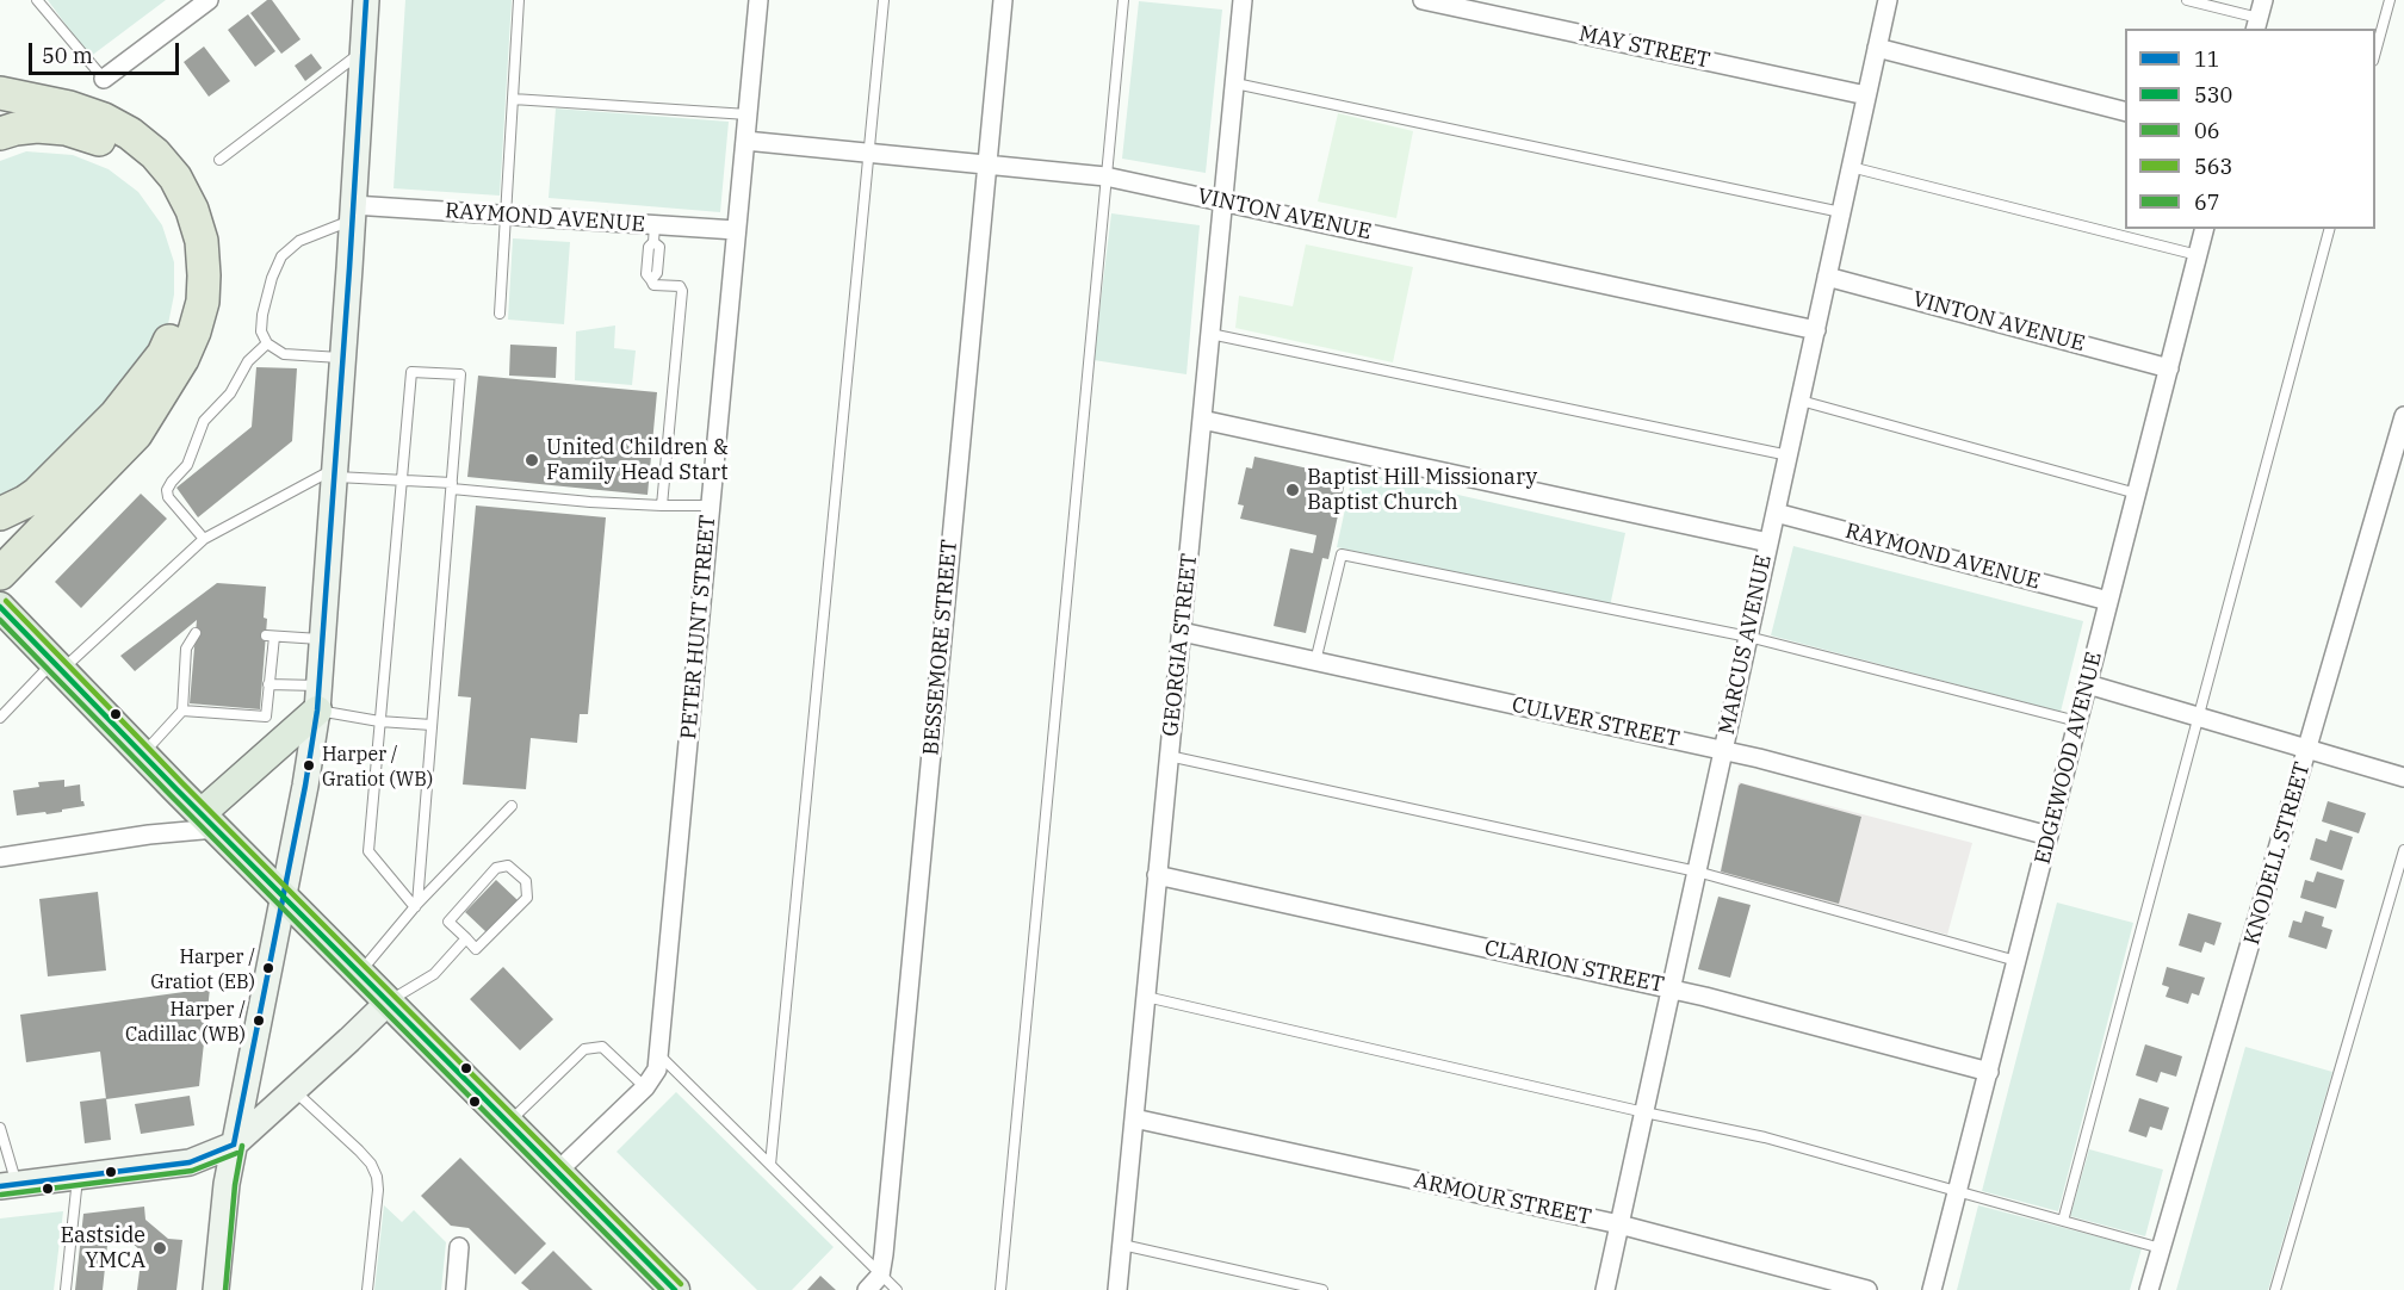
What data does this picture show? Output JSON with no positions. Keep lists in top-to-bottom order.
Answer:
{
  "streets": {
    "street": [
      "MAY STREET",
      "VINTON AVENUE",
      "RAYMOND AVENUE",
      "PETER HUNT STREET",
      "GEORGIA STREET",
      "MARCUS AVENUE",
      "BESSEMORE STREET",
      "CULVER STREET",
      "EDGEWOOD AVENUE",
      "KNODELL STREET",
      "CLARION STREET",
      "ARMOUR STREET"
    ]
  },
  "crossings": [
    ["MAY STREET", "MARCUS AVENUE"],
    ["VINTON AVENUE", "PETER HUNT STREET"],
    ["VINTON AVENUE", "GEORGIA STREET"],
    ["VINTON AVENUE", "MARCUS AVENUE"],
    ["VINTON AVENUE", "BESSEMORE STREET"],
    ["VINTON AVENUE", "EDGEWOOD AVENUE"],
    ["RAYMOND AVENUE", "PETER HUNT STREET"],
    ["RAYMOND AVENUE", "MARCUS AVENUE"],
    ["RAYMOND AVENUE", "EDGEWOOD AVENUE"],
    ["GEORGIA STREET", "CULVER STREET"],
    ["GEORGIA STREET", "CLARION STREET"],
    ["GEORGIA STREET", "ARMOUR STREET"],
    ["MARCUS AVENUE", "CULVER STREET"],
    ["MARCUS AVENUE", "CLARION STREET"],
    ["MARCUS AVENUE", "ARMOUR STREET"],
    ["CULVER STREET", "EDGEWOOD AVENUE"],
    ["EDGEWOOD AVENUE", "CLARION STREET"]
  ],
  "places": [
    "United Children & Family Head Start",
    "Baptist Hill Missionary Baptist Church",
    "Harper / Gratiot (WB)",
    "Harper / Gratiot (EB)",
    "Harper / Cadillac (WB)",
    "Eastside YMCA"
  ],
  "lines": [
    "transit line 11",
    "transit line 563",
    "transit line 530",
    "transit line 06",
    "transit line 67"
  ],
  "legend": [
    "11",
    "530",
    "06",
    "563",
    "67"
  ],
  "scale_bar": "50 m"
}
